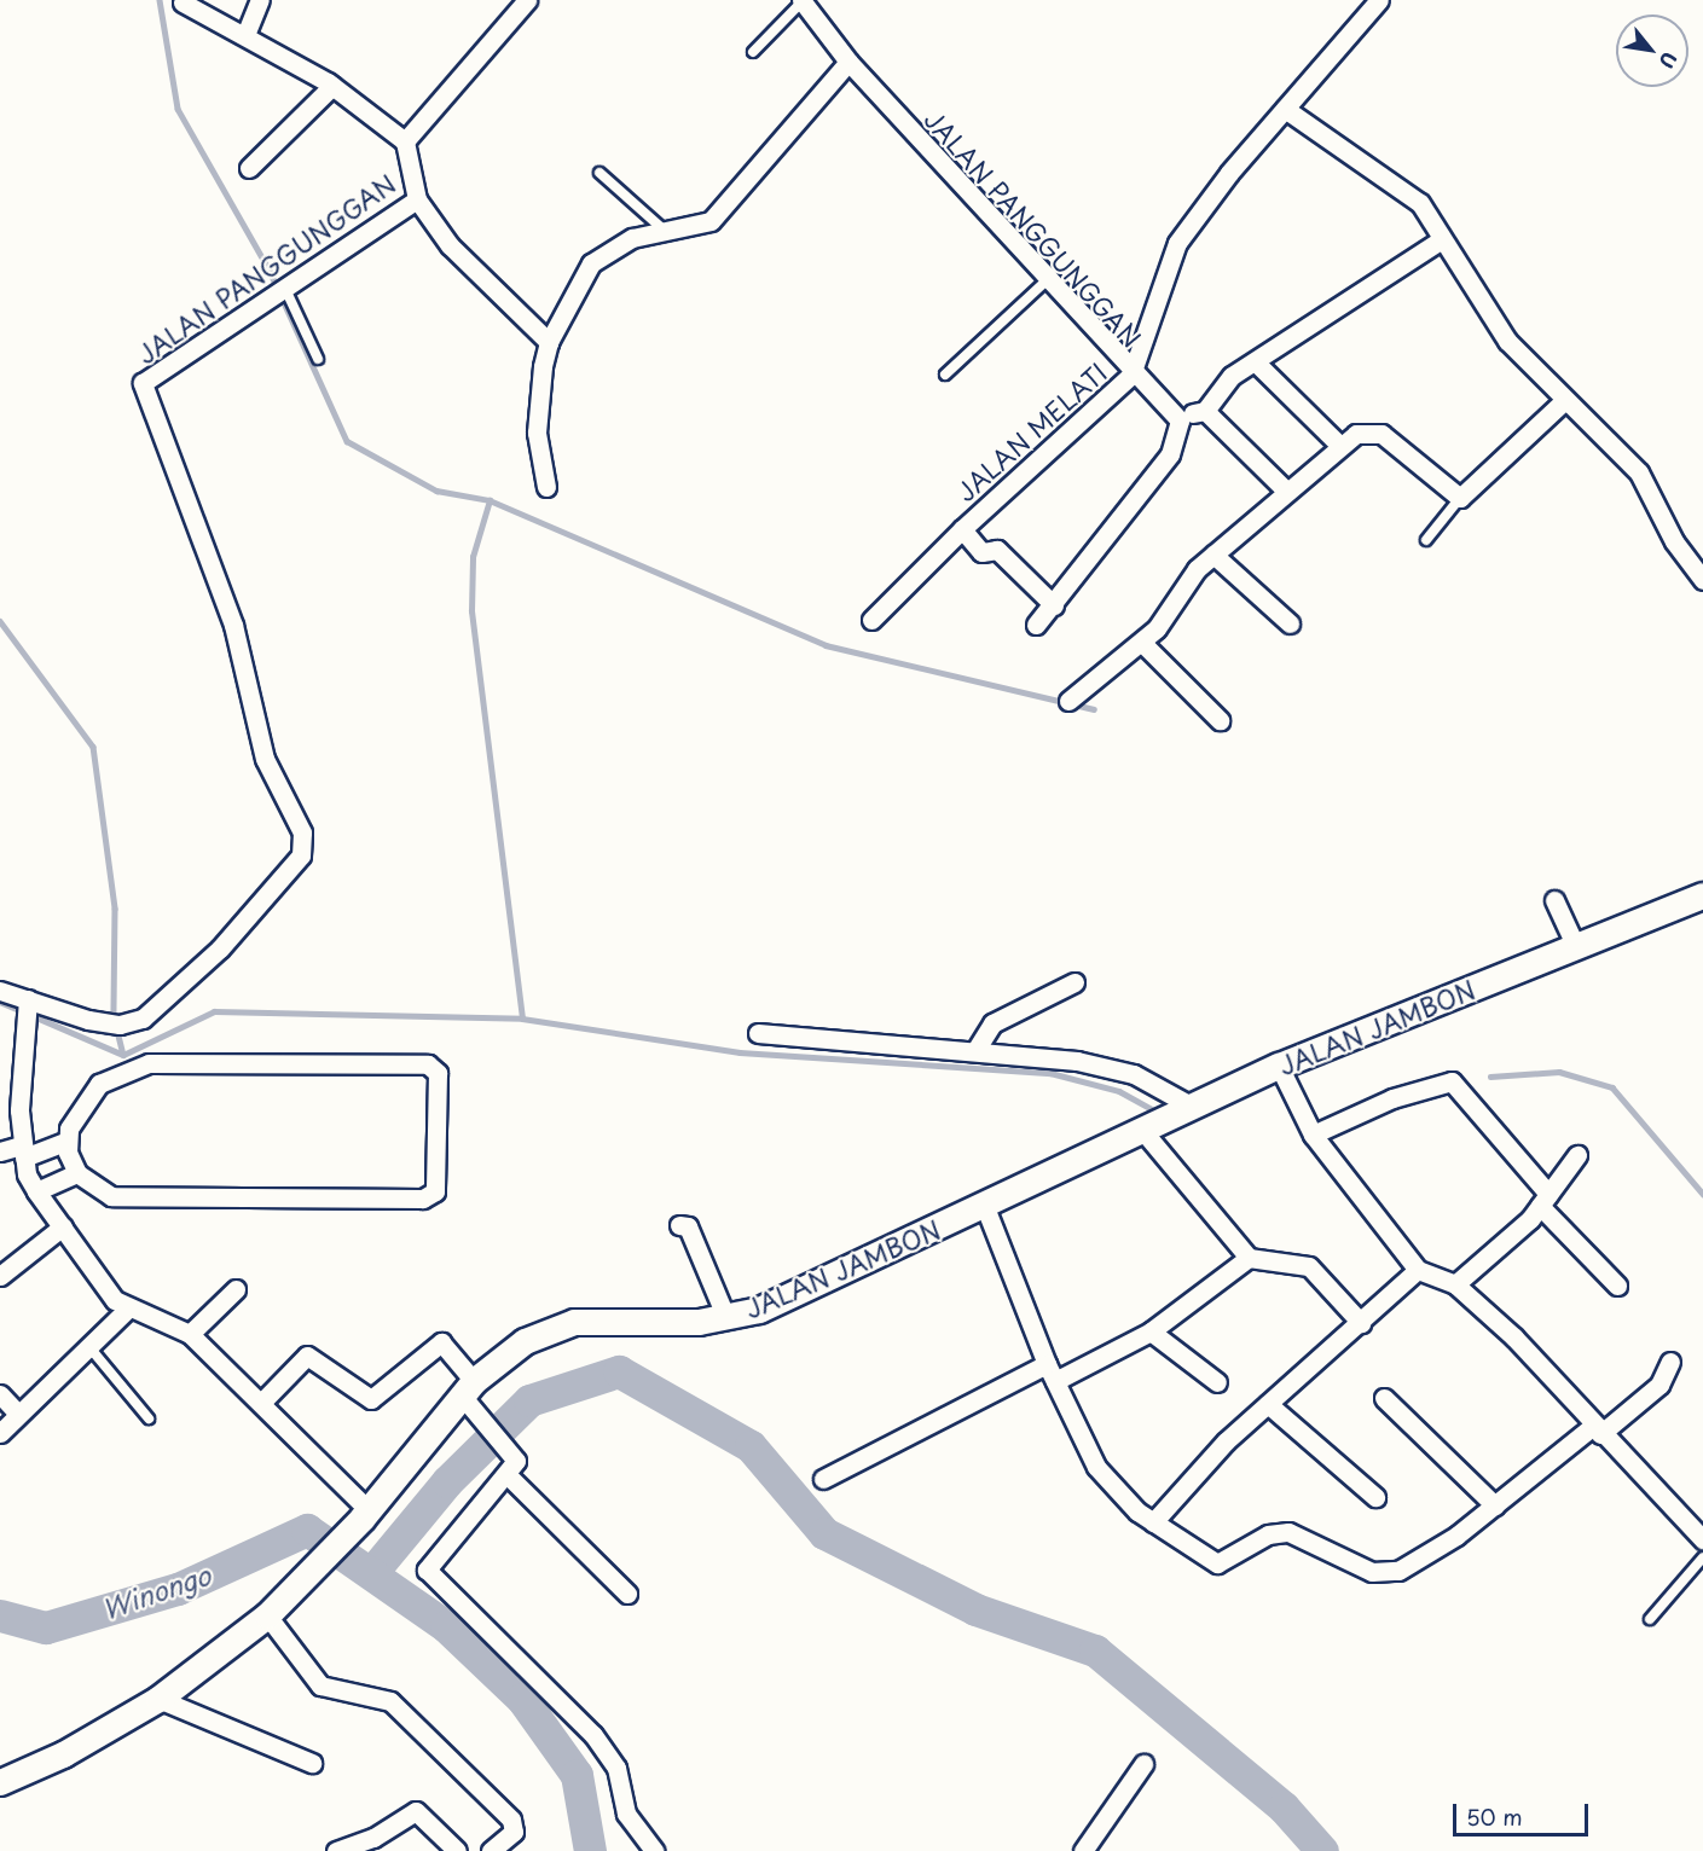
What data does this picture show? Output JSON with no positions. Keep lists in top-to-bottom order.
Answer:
{
  "streets": {
    "main road": ["JALAN JAMBON"],
    "street": ["JALAN PANGGUNGGAN", "JALAN MELATI"]
  },
  "crossings": [
    ["JALAN PANGGUNGGAN", "JALAN MELATI"]
  ],
  "water": ["Winongo"],
  "scale_bar": "50 m",
  "north": "bottom right"
}
